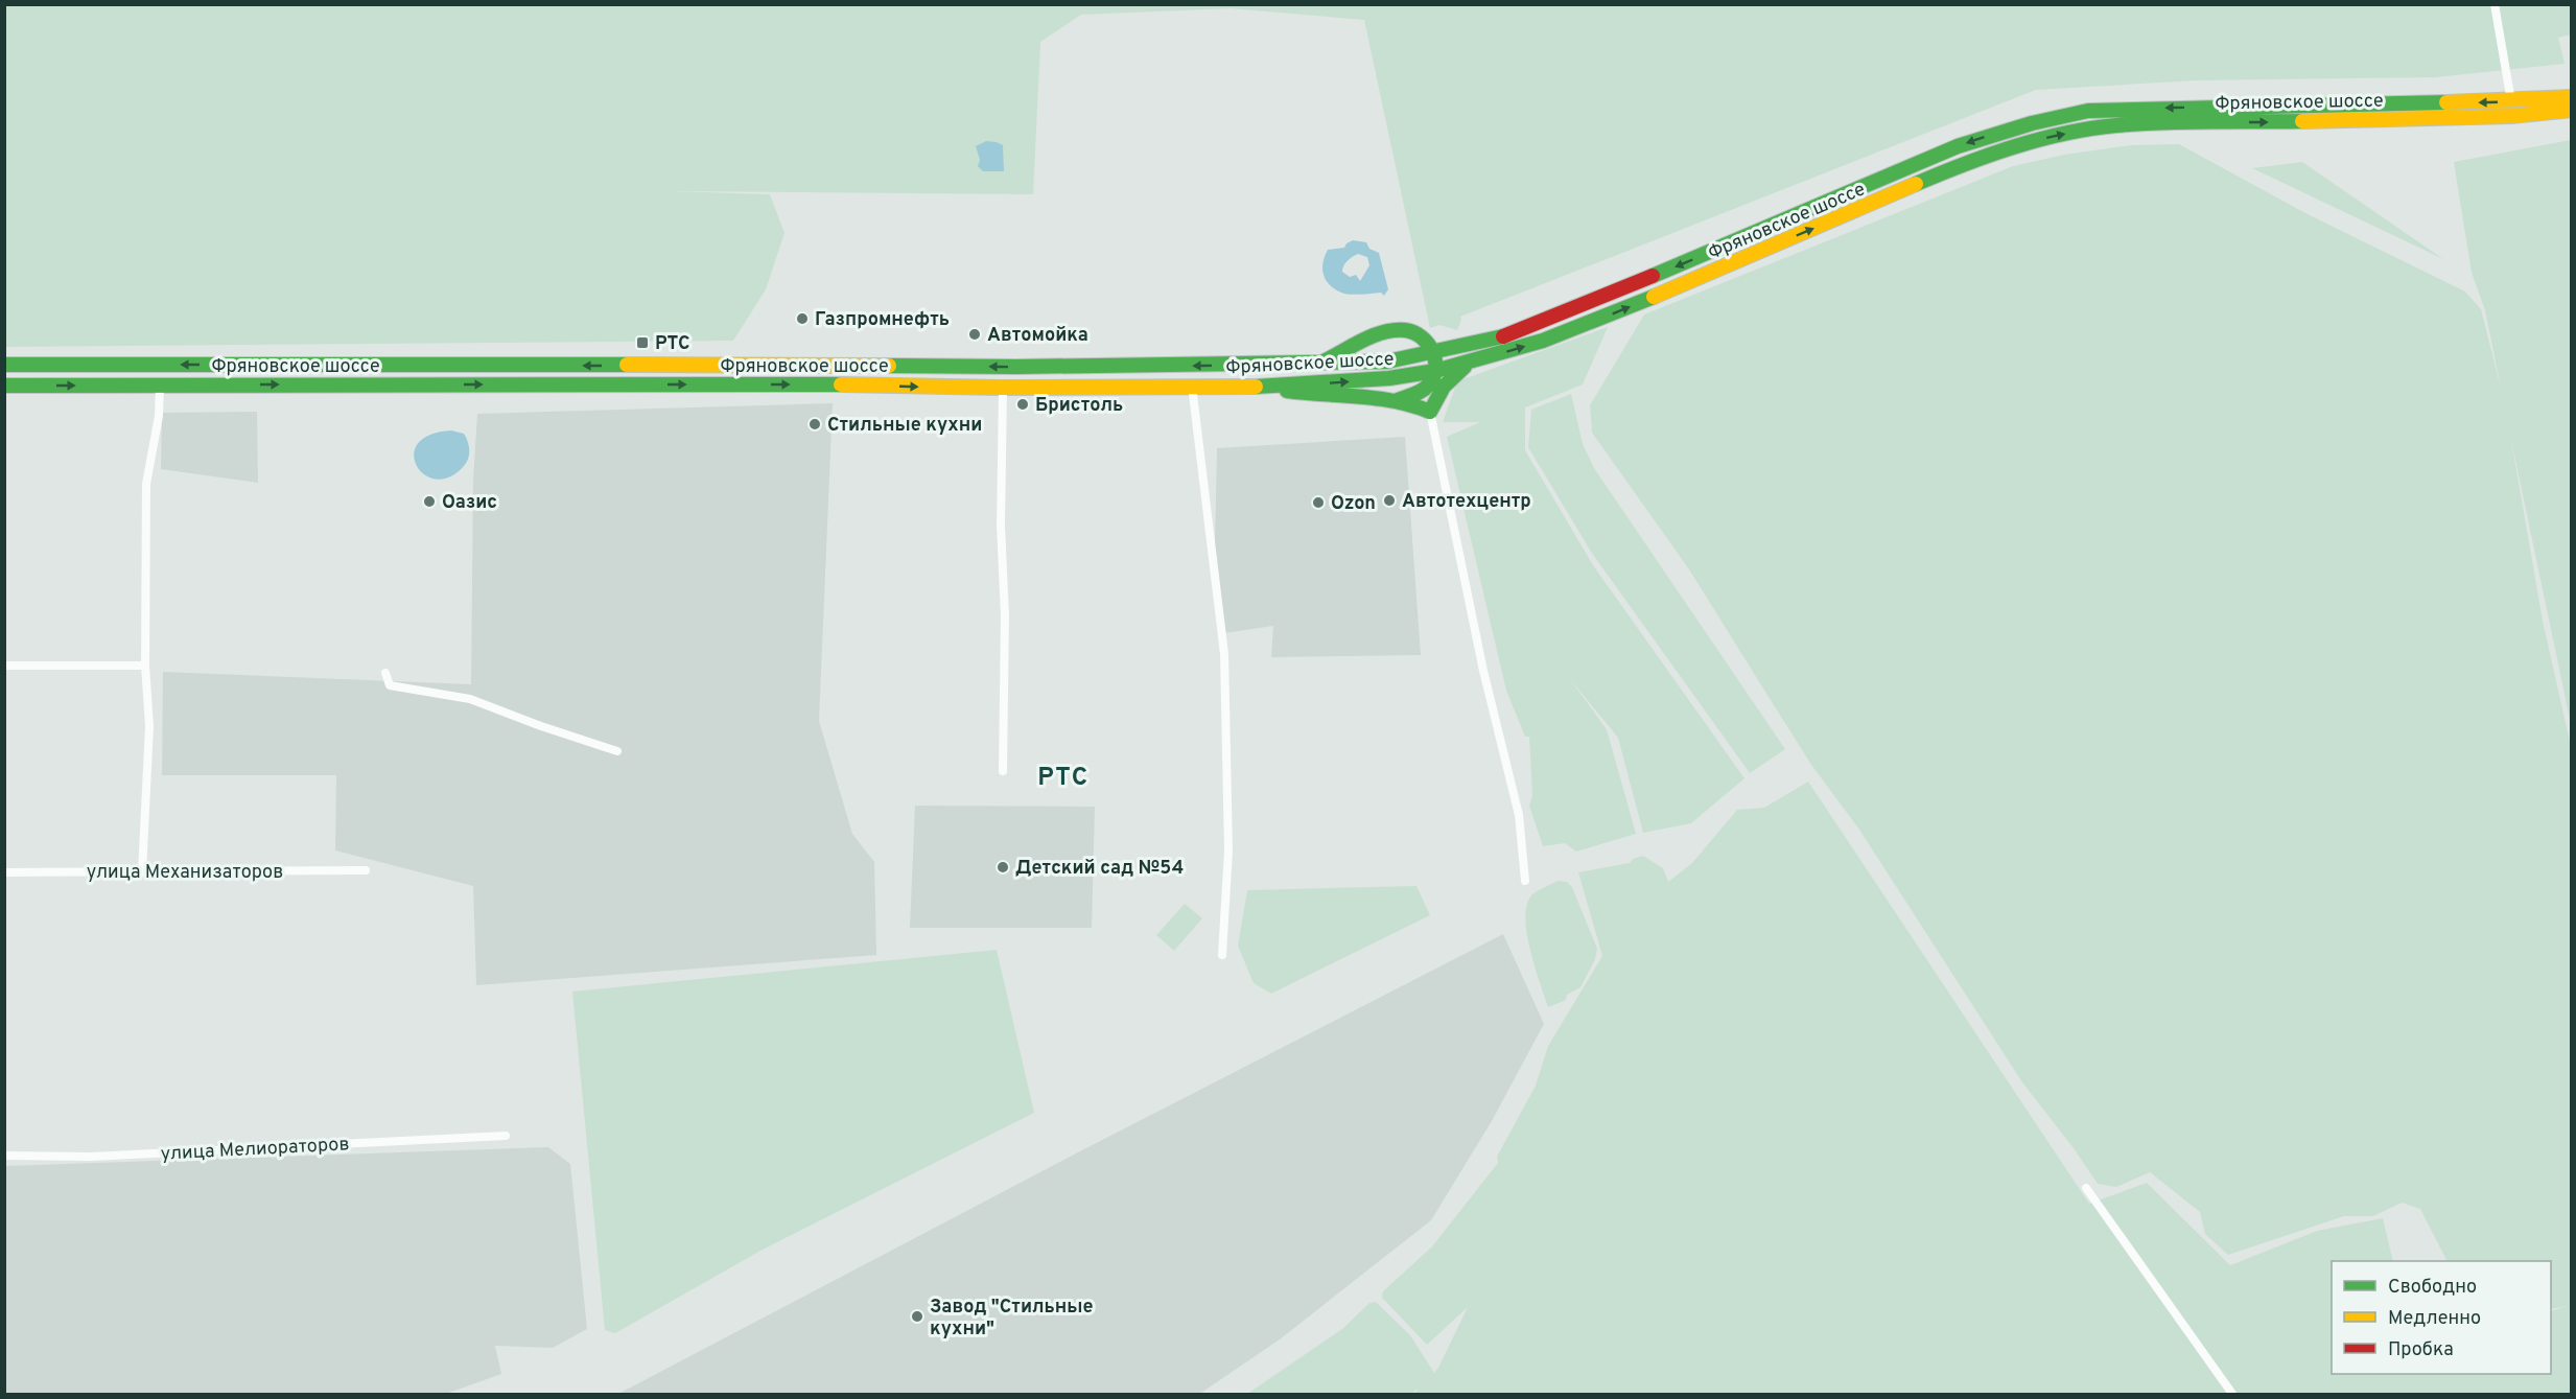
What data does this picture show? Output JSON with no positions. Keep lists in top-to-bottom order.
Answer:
{
  "streets": {
    "main road": ["Фряновское шоссе"],
    "street": ["улица Механизаторов", "улица Мелиораторов"]
  },
  "districts": ["РТС"],
  "places": {
    "other": [
      "Газпромнефть",
      "Автомойка",
      "Бристоль",
      "Стильные кухни",
      "Автотехцентр",
      "Оазис",
      "Ozon",
      "Детский сад №54",
      "Завод \"Стильные кухни\""
    ],
    "transit": ["РТС"]
  },
  "legend": ["Свободно", "Медленно", "Пробка"]
}
